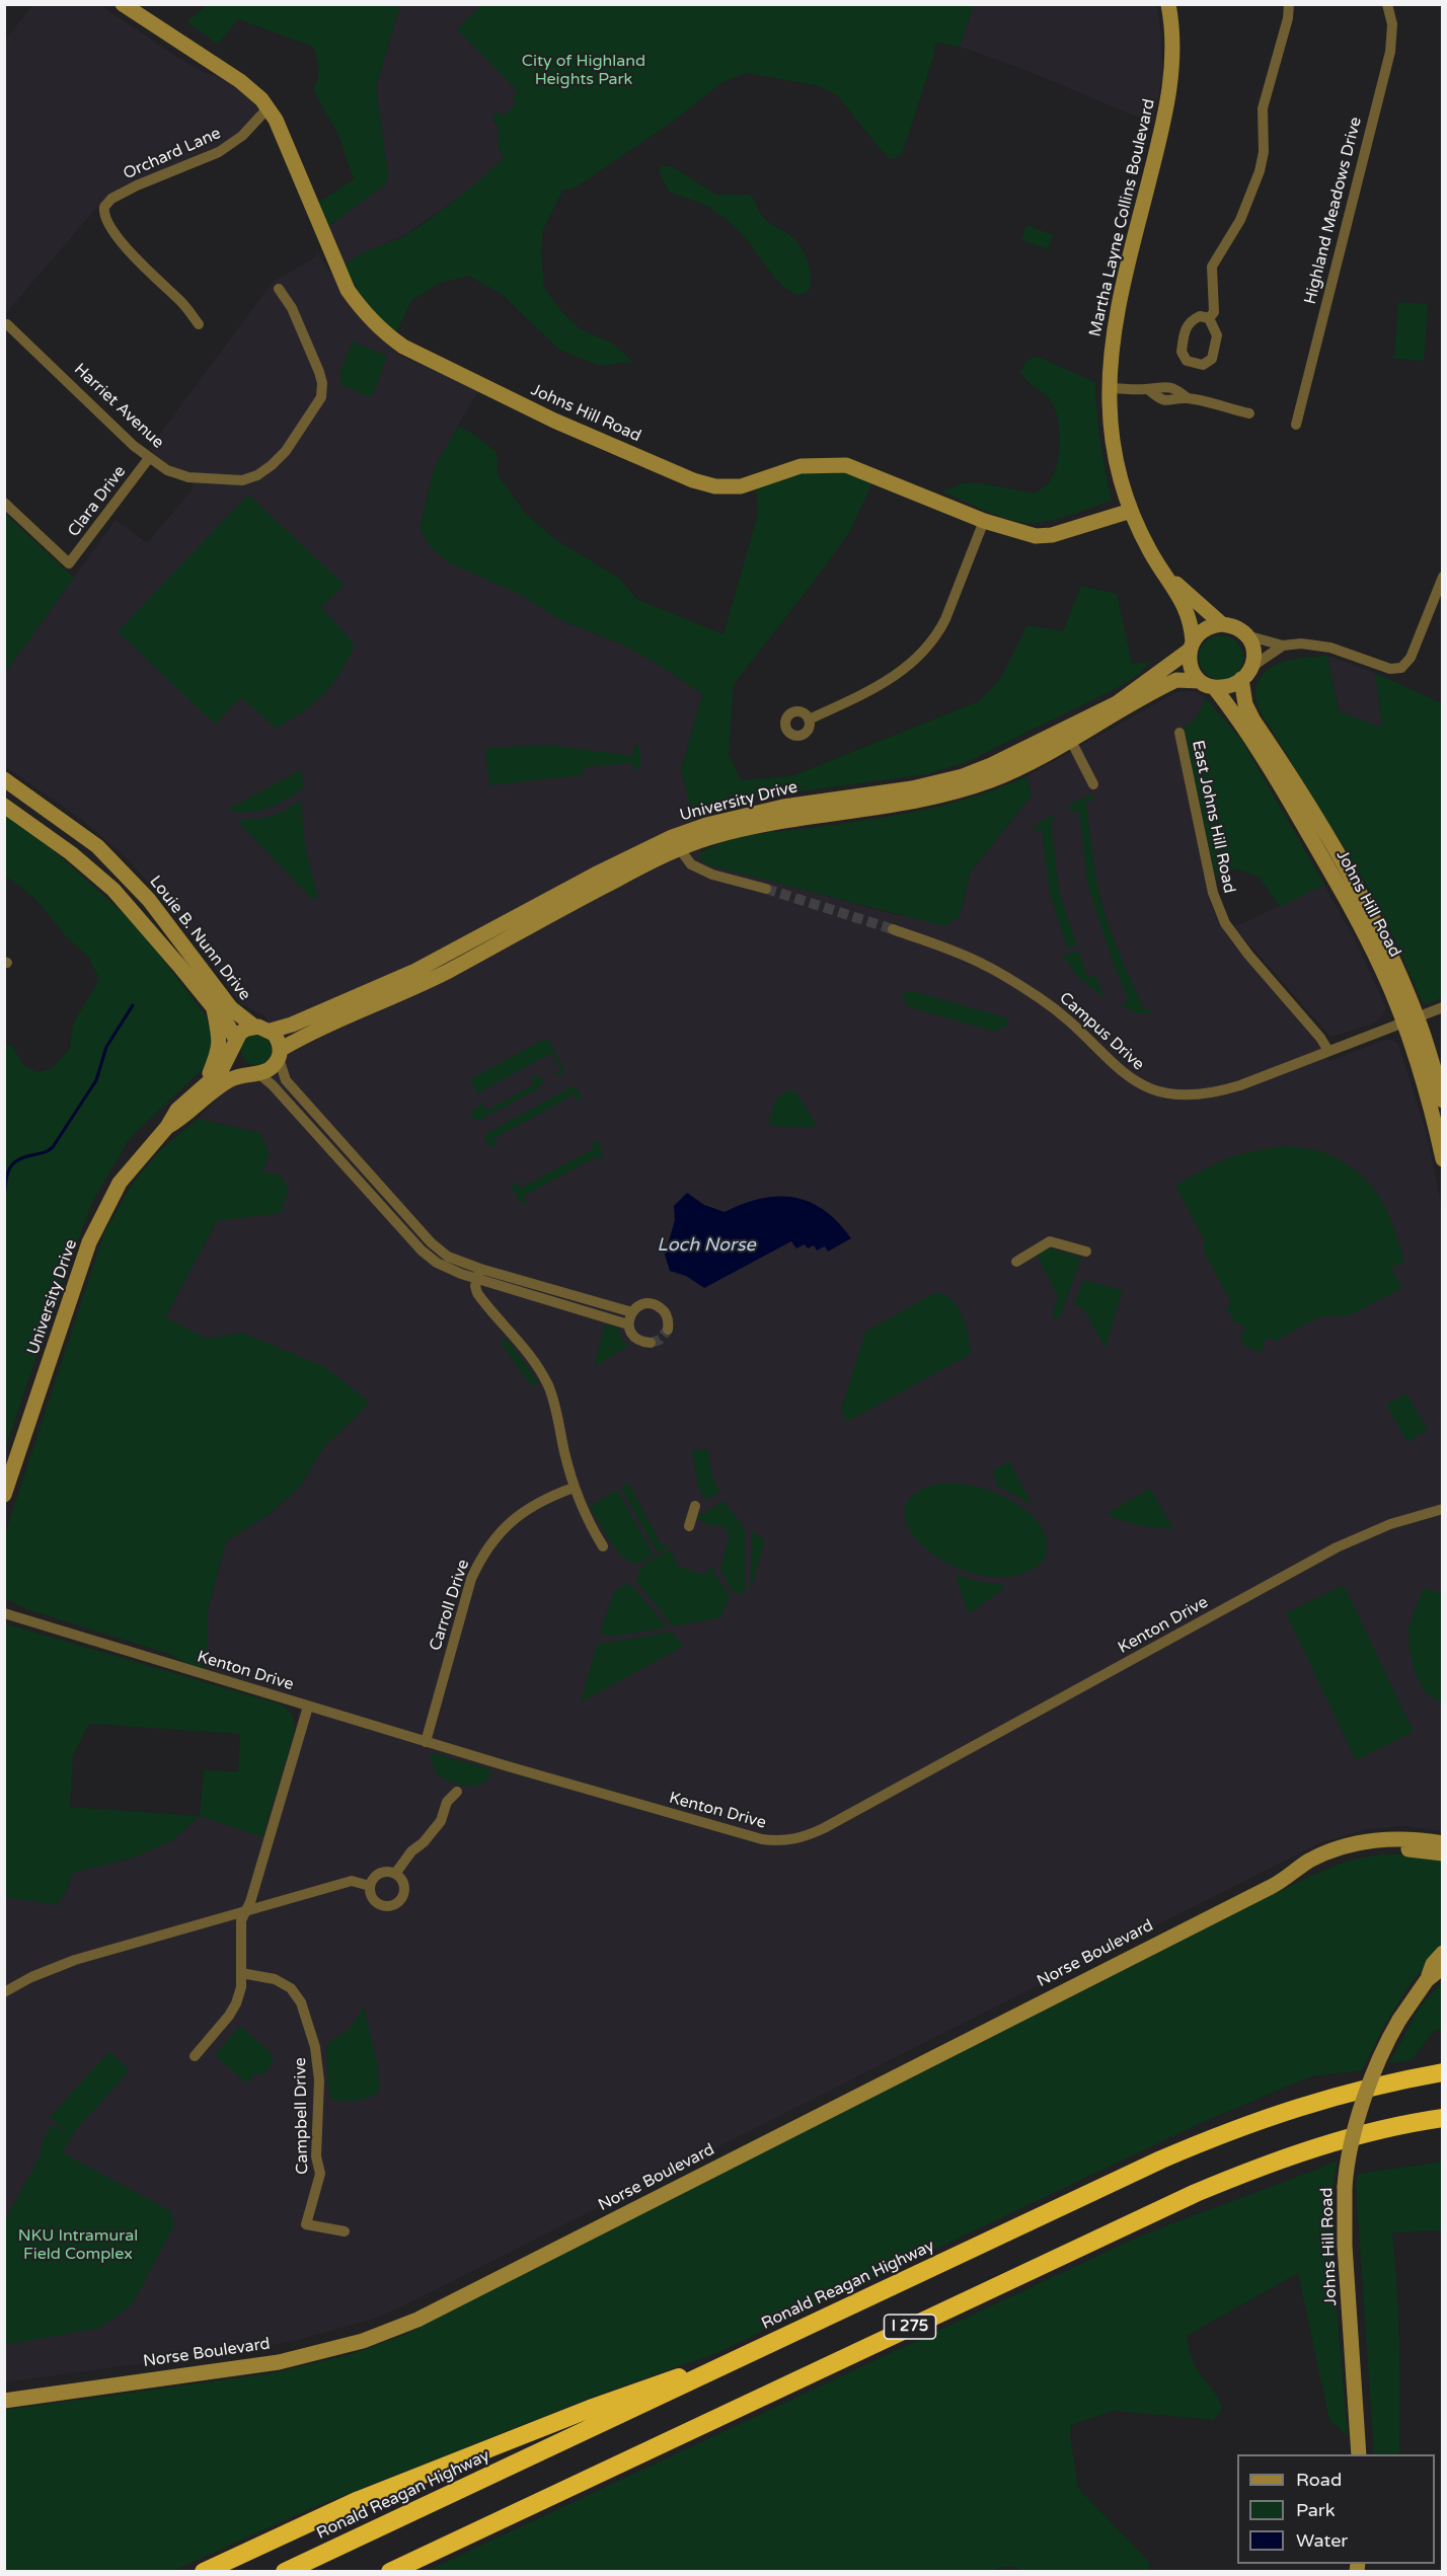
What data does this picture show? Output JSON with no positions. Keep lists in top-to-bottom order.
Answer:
{
  "streets": {
    "highway": ["Ronald Reagan Highway", "I 275"],
    "street": [
      "Orchard Lane",
      "Highland Meadows Drive",
      "Martha Layne Collins Boulevard",
      "Harriet Avenue",
      "Johns Hill Road",
      "Clara Drive",
      "University Drive",
      "East Johns Hill Road",
      "Louie B. Nunn Drive",
      "Campus Drive",
      "Carroll Drive",
      "Kenton Drive",
      "Norse Boulevard",
      "Campbell Drive"
    ]
  },
  "crossings": [
    ["Orchard Lane", "Johns Hill Road"],
    ["Martha Layne Collins Boulevard", "Johns Hill Road"],
    ["Harriet Avenue", "Clara Drive"],
    ["Johns Hill Road", "University Drive"],
    ["Johns Hill Road", "Campus Drive"],
    ["University Drive", "Louie B. Nunn Drive"],
    ["East Johns Hill Road", "Campus Drive"],
    ["Carroll Drive", "Kenton Drive"]
  ],
  "water": ["Loch Norse"],
  "parks": ["City of Highland Heights Park", "NKU Intramural Field Complex"],
  "legend": ["Road", "Park", "Water"]
}
